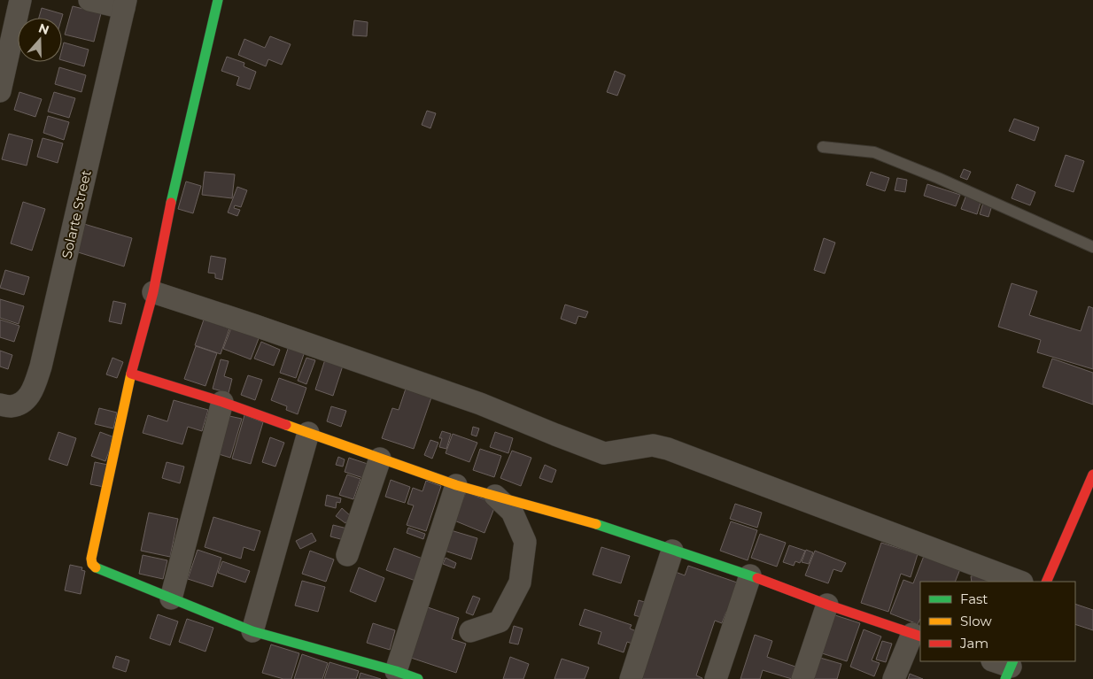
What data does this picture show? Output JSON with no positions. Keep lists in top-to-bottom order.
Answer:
{
  "streets": {
    "street": ["Solarte Street"]
  },
  "legend": ["Fast", "Slow", "Jam"],
  "north": "top"
}
